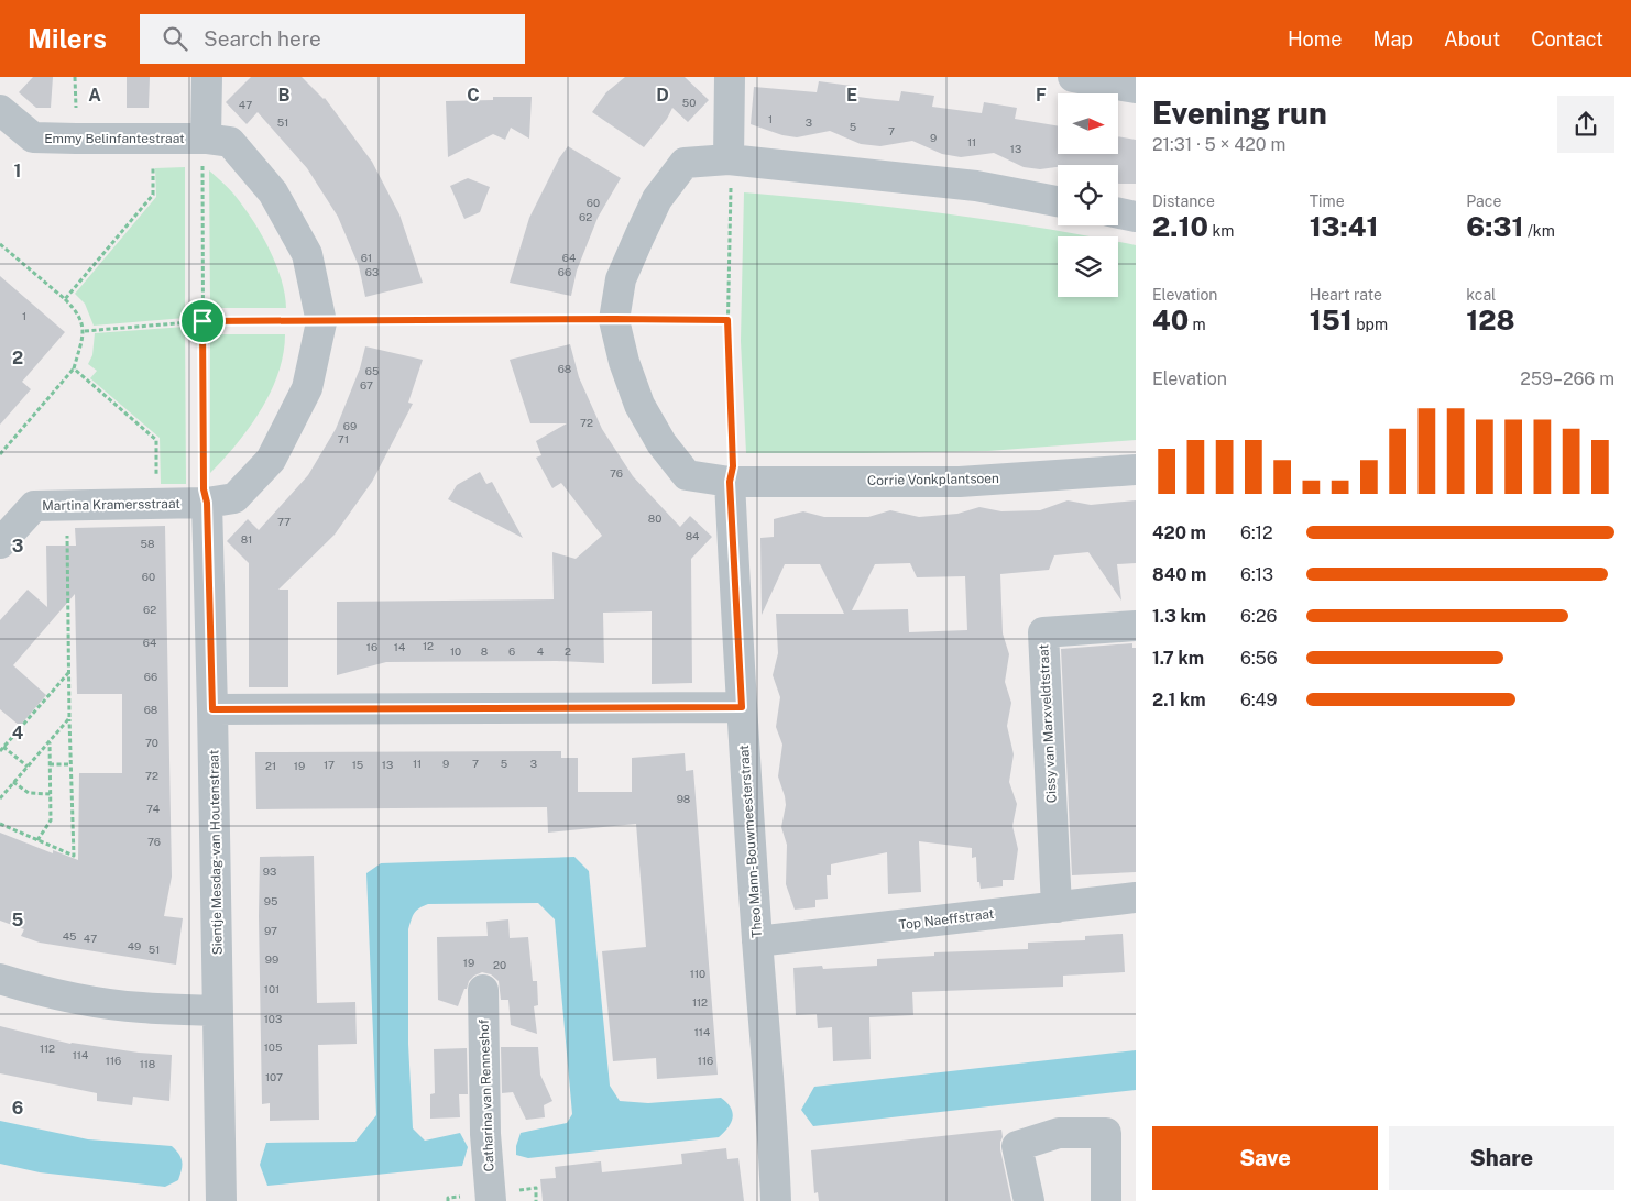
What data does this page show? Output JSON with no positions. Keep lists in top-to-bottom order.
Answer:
{
  "streets": {
    "street": [
      "Emmy Belinfantestraat",
      "Corrie Vonkplantsoen",
      "Martina Kramersstraat",
      "Cissy van Marxveldtstraat",
      "Theo Mann-Bouwmeesterstraat",
      "Sientje Mesdag-van Houtenstraat",
      "Top Naeffstraat",
      "Catharina van Renneshof"
    ]
  },
  "crossings": [
    ["Corrie Vonkplantsoen", "Theo Mann-Bouwmeesterstraat"],
    ["Martina Kramersstraat", "Sientje Mesdag-van Houtenstraat"],
    ["Cissy van Marxveldtstraat", "Top Naeffstraat"],
    ["Theo Mann-Bouwmeesterstraat", "Top Naeffstraat"]
  ],
  "house_numbers": [
    "50",
    "47",
    "1",
    "51",
    "3",
    "5",
    "7",
    "9",
    "11",
    "13",
    "60",
    "62",
    "61",
    "64",
    "63",
    "66",
    "1",
    "68",
    "65",
    "67",
    "72",
    "69",
    "71",
    "76",
    "80",
    "77",
    "84",
    "81",
    "58",
    "60",
    "62",
    "64",
    "12",
    "16",
    "14",
    "10",
    "8",
    "6",
    "4",
    "2",
    "66",
    "68",
    "70",
    "11",
    "9",
    "7",
    "5",
    "3",
    "17",
    "15",
    "13",
    "21",
    "19",
    "72",
    "98",
    "74",
    "76",
    "93",
    "95",
    "97",
    "45",
    "47",
    "49",
    "51",
    "99",
    "19",
    "20",
    "110",
    "101",
    "112",
    "103",
    "114",
    "105",
    "112",
    "114",
    "116",
    "116",
    "118",
    "107"
  ],
  "north": "right",
  "page": {
    "header": "Milers",
    "search": "Search here",
    "nav": [
      "Home",
      "Map",
      "About",
      "Contact"
    ],
    "heading": ["Evening run", "21:31 · 5 × 420 m"],
    "stats": [
      ["Distance", "2.10 km"],
      ["Time", "13:41"],
      ["Pace", "6:31 /km"],
      ["Elevation", "40 m"],
      ["Heart rate", "151 bpm"],
      ["kcal", "128"]
    ],
    "chart": ["Elevation", "259–266 m"],
    "list": [
      {
        "name": "420 m",
        "note": "6:12"
      },
      {
        "name": "840 m",
        "note": "6:13"
      },
      {
        "name": "1.3 km",
        "note": "6:26"
      },
      {
        "name": "1.7 km",
        "note": "6:56"
      },
      {
        "name": "2.1 km",
        "note": "6:49"
      }
    ],
    "buttons": ["Save", "Share"]
  },
  "grid": {
    "columns": [
      "A",
      "B",
      "C",
      "D",
      "E",
      "F"
    ],
    "rows": [
      "1",
      "2",
      "3",
      "4",
      "5",
      "6"
    ]
  }
}
